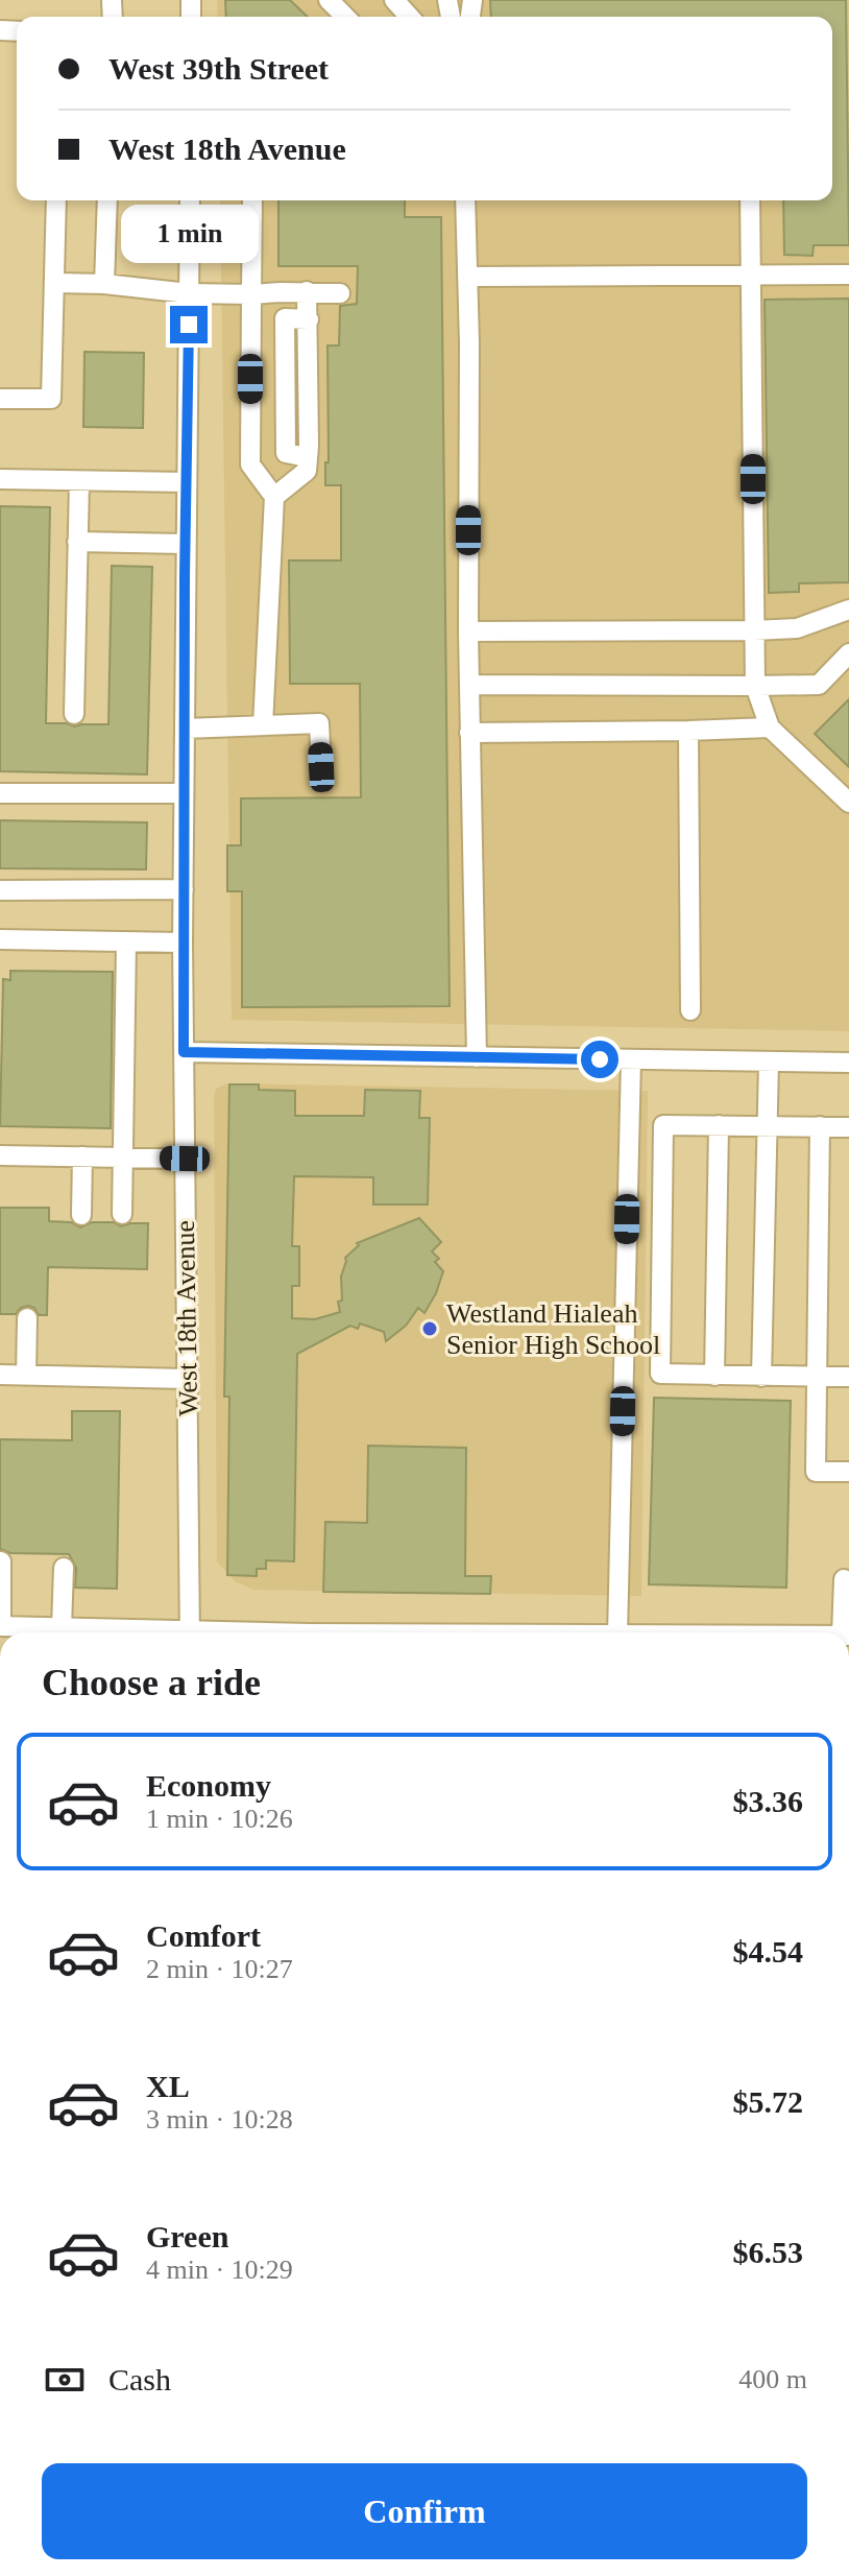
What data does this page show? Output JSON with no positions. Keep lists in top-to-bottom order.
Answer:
{
  "streets": {
    "street": ["West 18th Avenue"]
  },
  "places": ["Westland Hialeah Senior High School"],
  "page": {
    "banner": ["West 39th Street", "West 18th Avenue"],
    "bubble": "1 min",
    "heading": "Choose a ride",
    "list": [
      {
        "name": "Economy",
        "note": "1 min · 10:26",
        "value": "$3.36"
      },
      {
        "name": "Comfort",
        "note": "2 min · 10:27",
        "value": "$4.54"
      },
      {
        "name": "XL",
        "note": "3 min · 10:28",
        "value": "$5.72"
      },
      {
        "name": "Green",
        "note": "4 min · 10:29",
        "value": "$6.53"
      }
    ],
    "pay": ["Cash", "400 m"],
    "buttons": "Confirm"
  }
}
